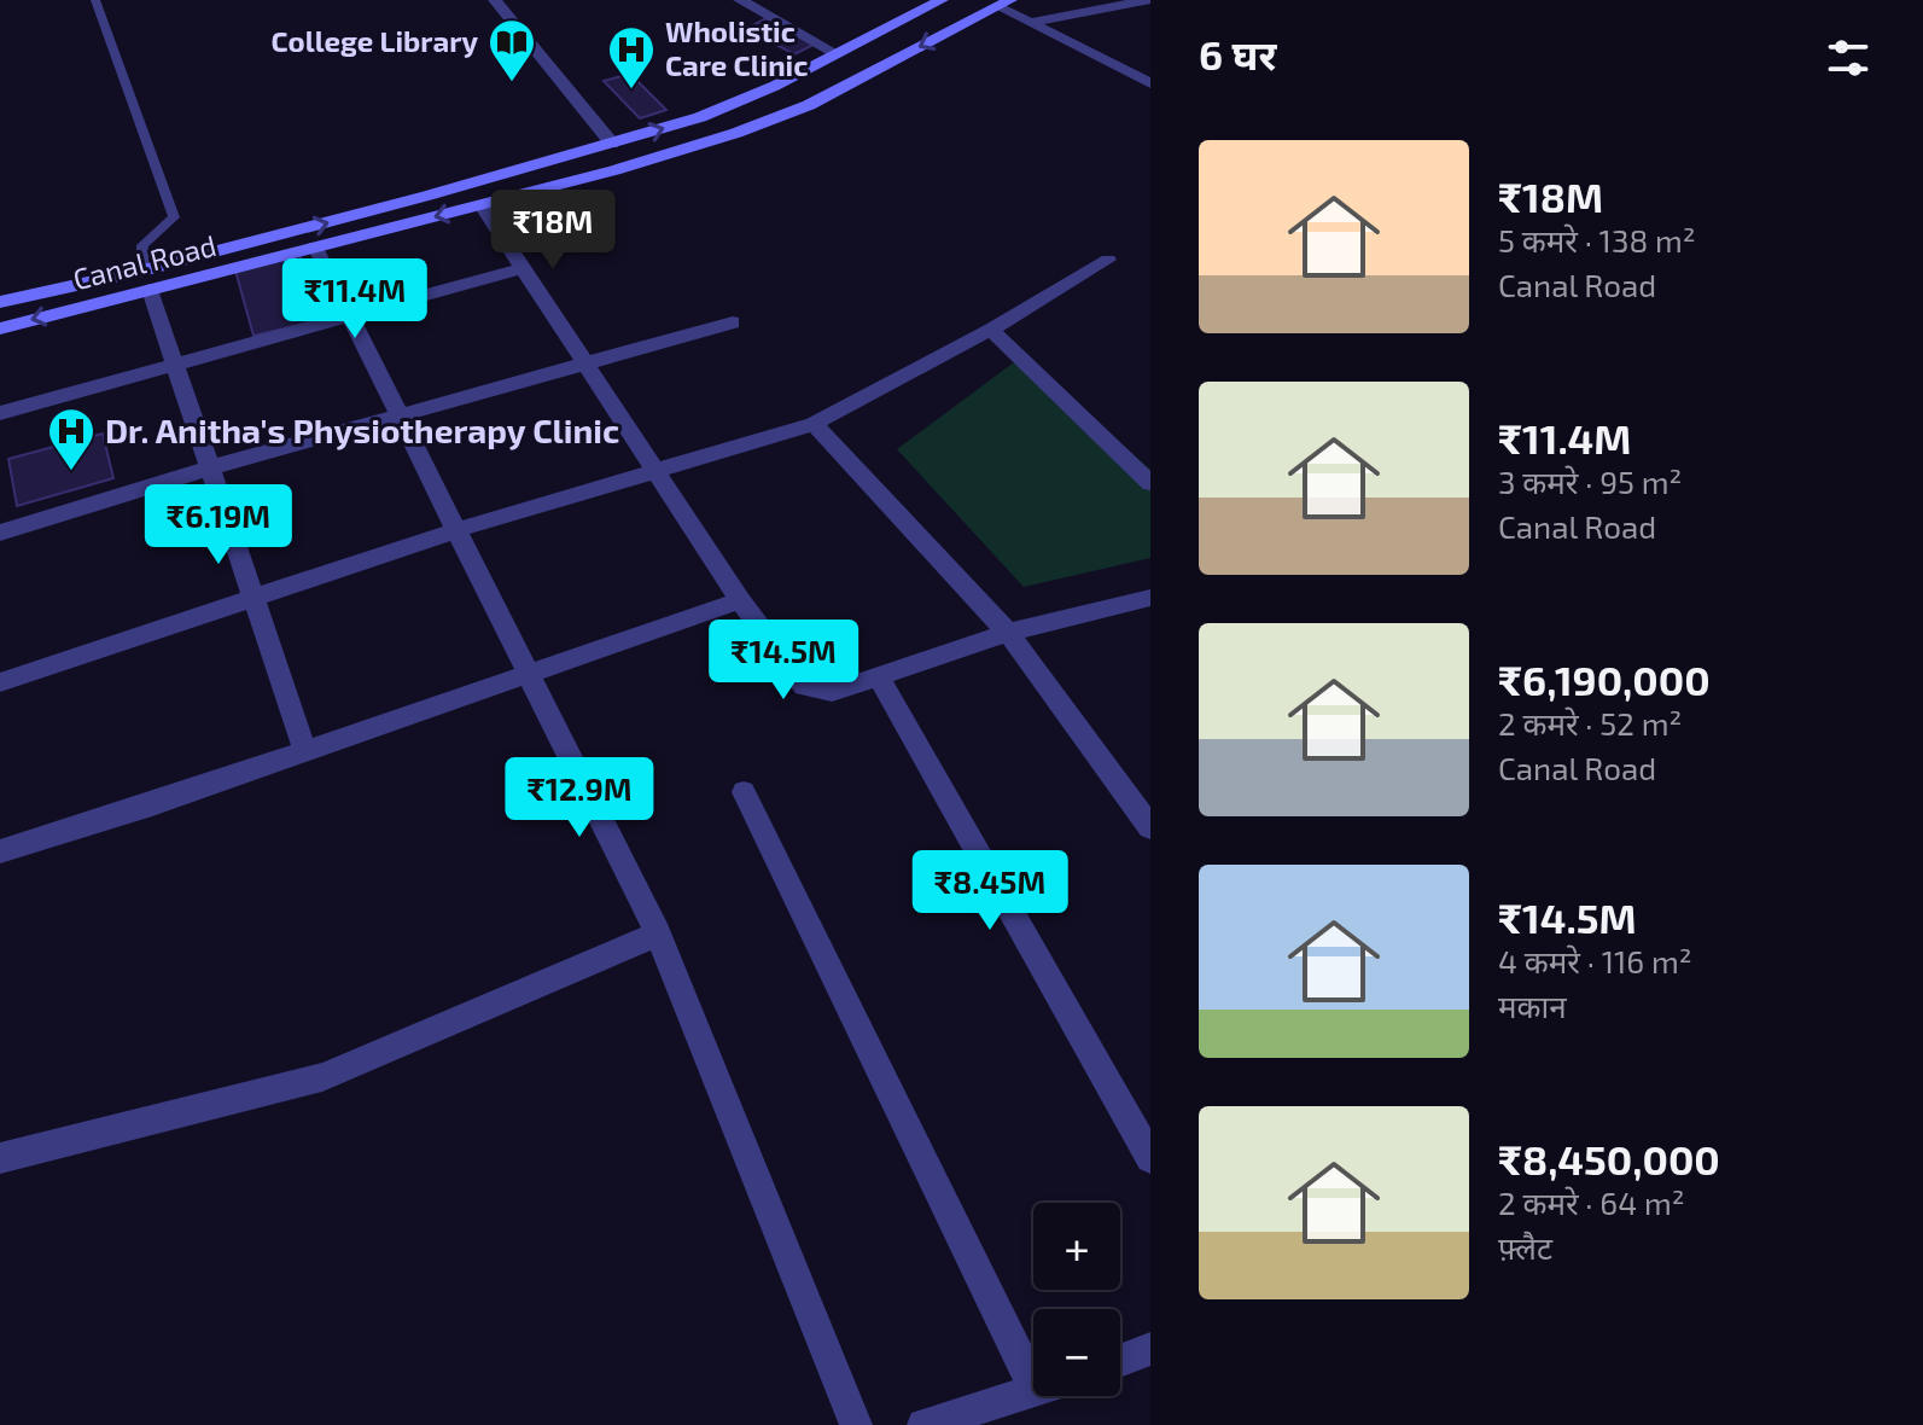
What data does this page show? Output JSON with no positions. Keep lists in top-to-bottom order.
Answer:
{
  "streets": {
    "main road": ["Canal Road"]
  },
  "places": {
    "library": ["College Library"],
    "hospital": ["Wholistic Care Clinic", "Dr. Anitha's Physiotherapy Clinic"]
  },
  "page": {
    "heading": "6 घर",
    "list": [
      {
        "name": "₹18M",
        "note": "5 कमरे · 138 m² · Canal Road"
      },
      {
        "name": "₹11.4M",
        "note": "3 कमरे · 95 m² · Canal Road"
      },
      {
        "name": "₹6,190,000",
        "note": "2 कमरे · 52 m² · Canal Road"
      },
      {
        "name": "₹14.5M",
        "note": "4 कमरे · 116 m² · मकान"
      },
      {
        "name": "₹8,450,000",
        "note": "2 कमरे · 64 m² · फ़्लैट"
      }
    ],
    "price": [
      "₹18M",
      "₹11.4M",
      "₹6.19M",
      "₹14.5M",
      "₹12.9M",
      "₹8.45M"
    ],
    "map_buttons": ["+", "−"]
  }
}
